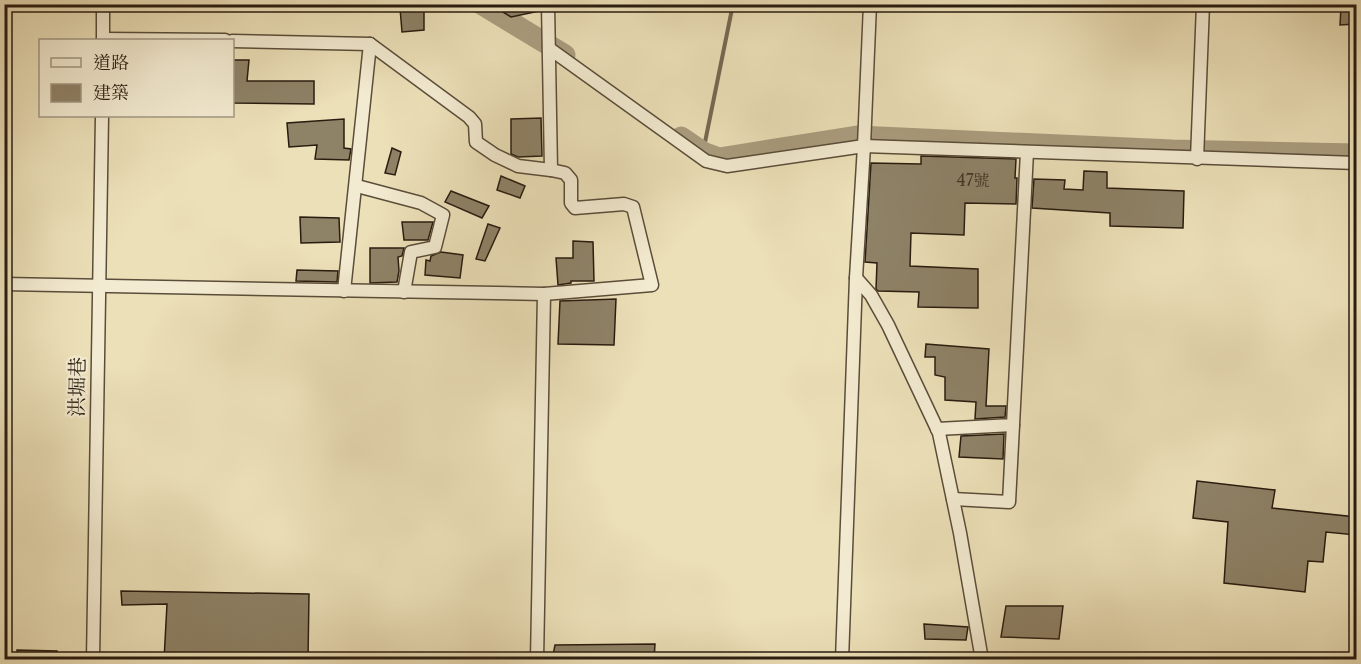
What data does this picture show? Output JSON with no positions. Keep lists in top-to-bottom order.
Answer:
{
  "streets": {
    "street": ["洪堀巷"]
  },
  "house_numbers": ["47號"],
  "legend": ["道路", "建築"]
}
